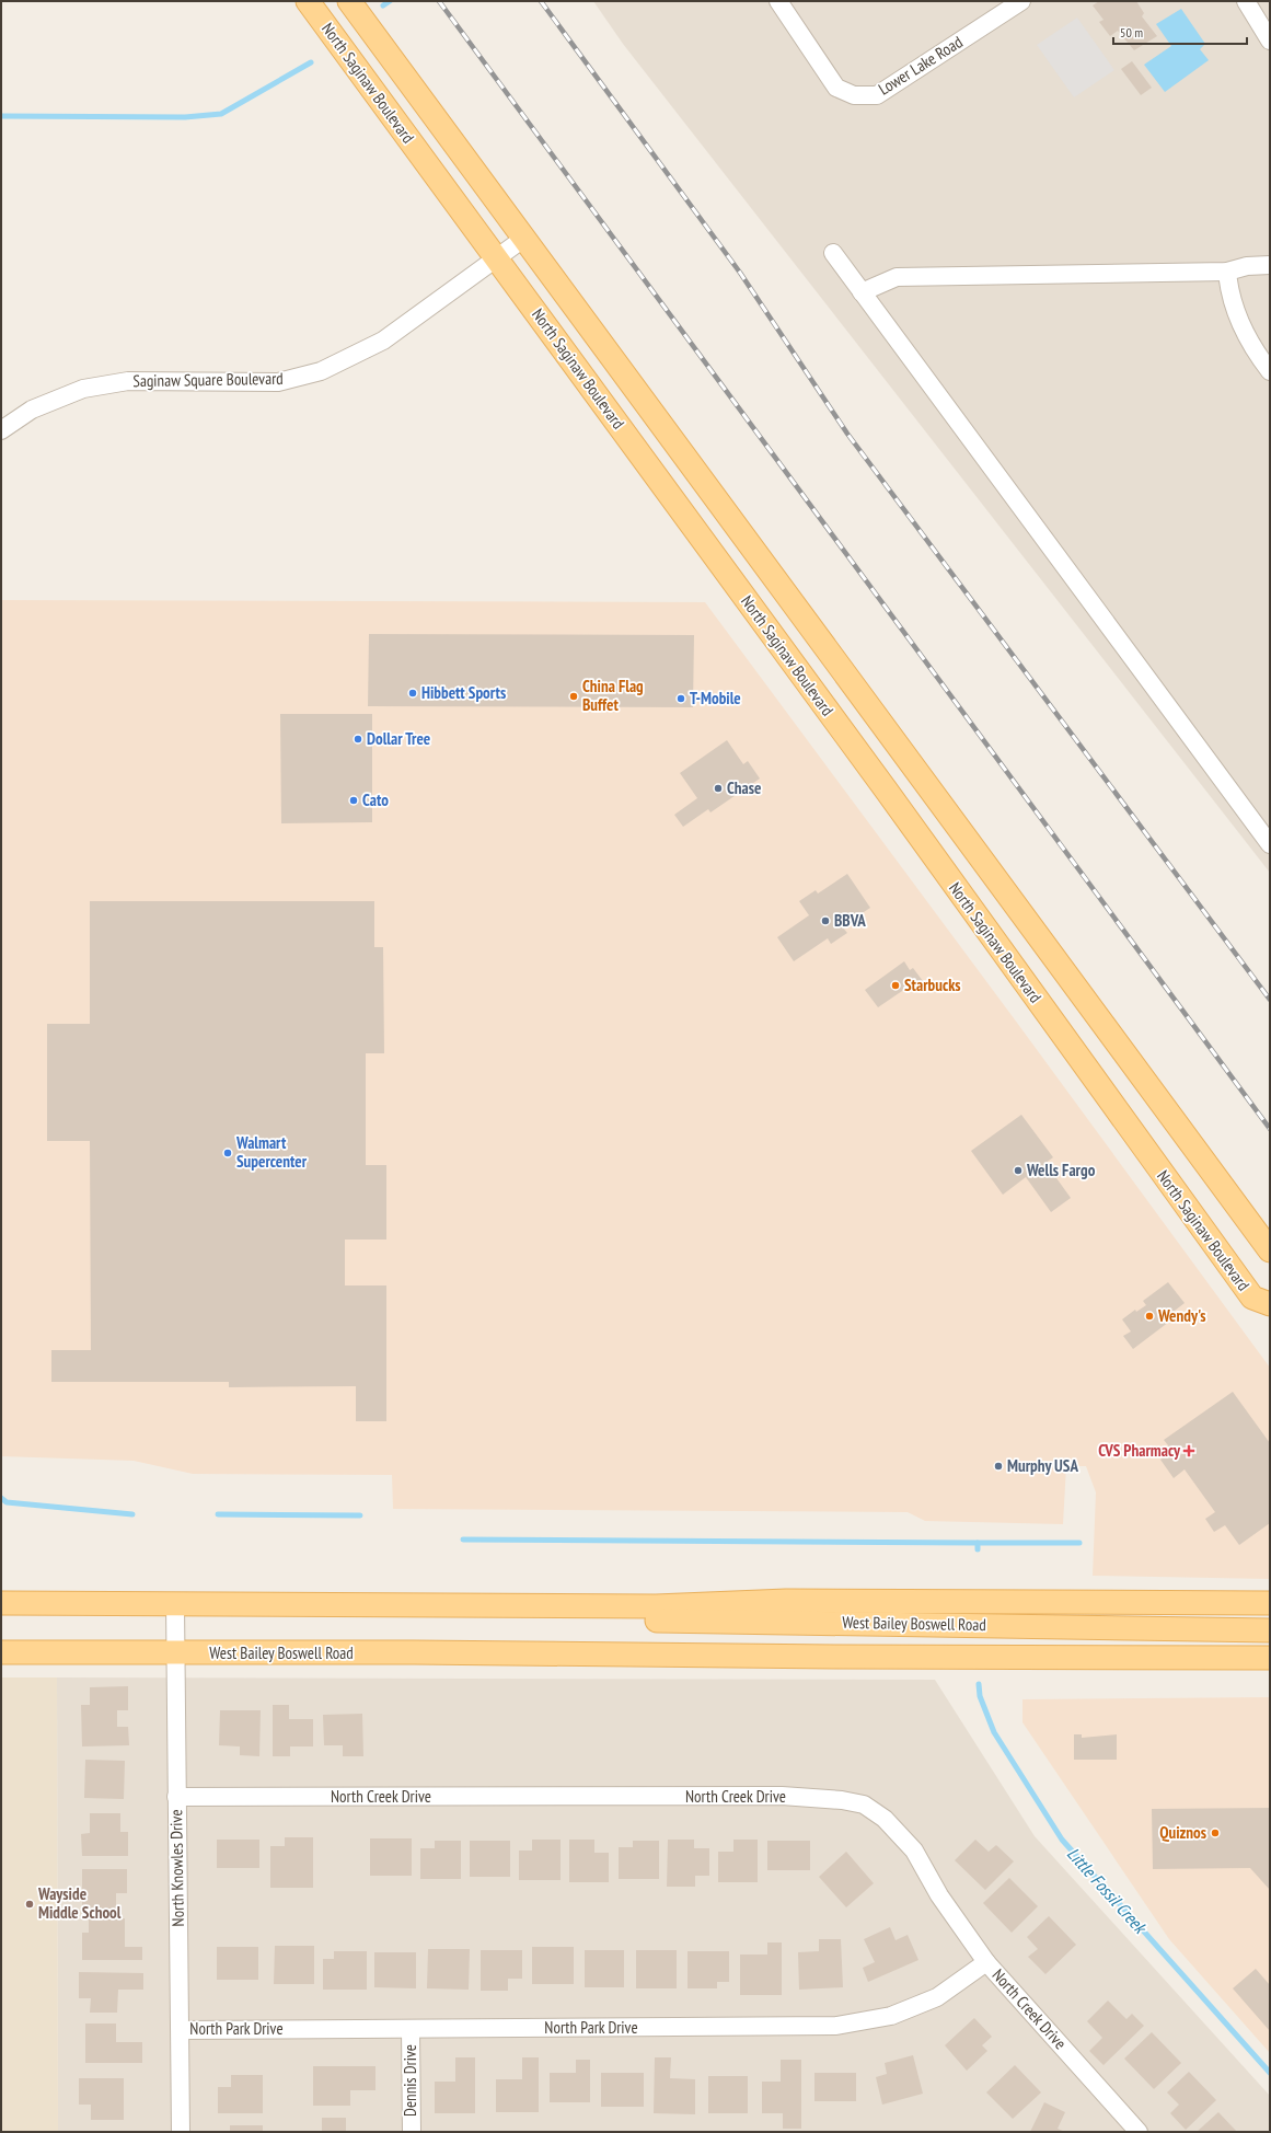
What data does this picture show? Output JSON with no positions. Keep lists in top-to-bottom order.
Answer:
{
  "streets": {
    "main road": ["North Saginaw Boulevard", "West Bailey Boswell Road"],
    "street": [
      "Lower Lake Road",
      "Saginaw Square Boulevard",
      "North Creek Drive",
      "North Knowles Drive",
      "North Park Drive",
      "Dennis Drive"
    ]
  },
  "crossings": [
    ["North Saginaw Boulevard", "Saginaw Square Boulevard"],
    ["West Bailey Boswell Road", "North Knowles Drive"],
    ["North Creek Drive", "North Knowles Drive"],
    ["North Creek Drive", "North Park Drive"],
    ["North Knowles Drive", "North Park Drive"],
    ["North Park Drive", "Dennis Drive"]
  ],
  "water": ["Little Fossil Creek"],
  "places": {
    "other": [
      "Hibbett Sports",
      "China Flag Buffet",
      "T-Mobile",
      "Dollar Tree",
      "Chase",
      "Cato",
      "BBVA",
      "Starbucks",
      "Walmart Supercenter",
      "Wells Fargo",
      "Wendy's",
      "Murphy USA",
      "Quiznos",
      "Wayside Middle School"
    ],
    "health": ["CVS Pharmacy"]
  },
  "scale_bar": "50 m"
}
